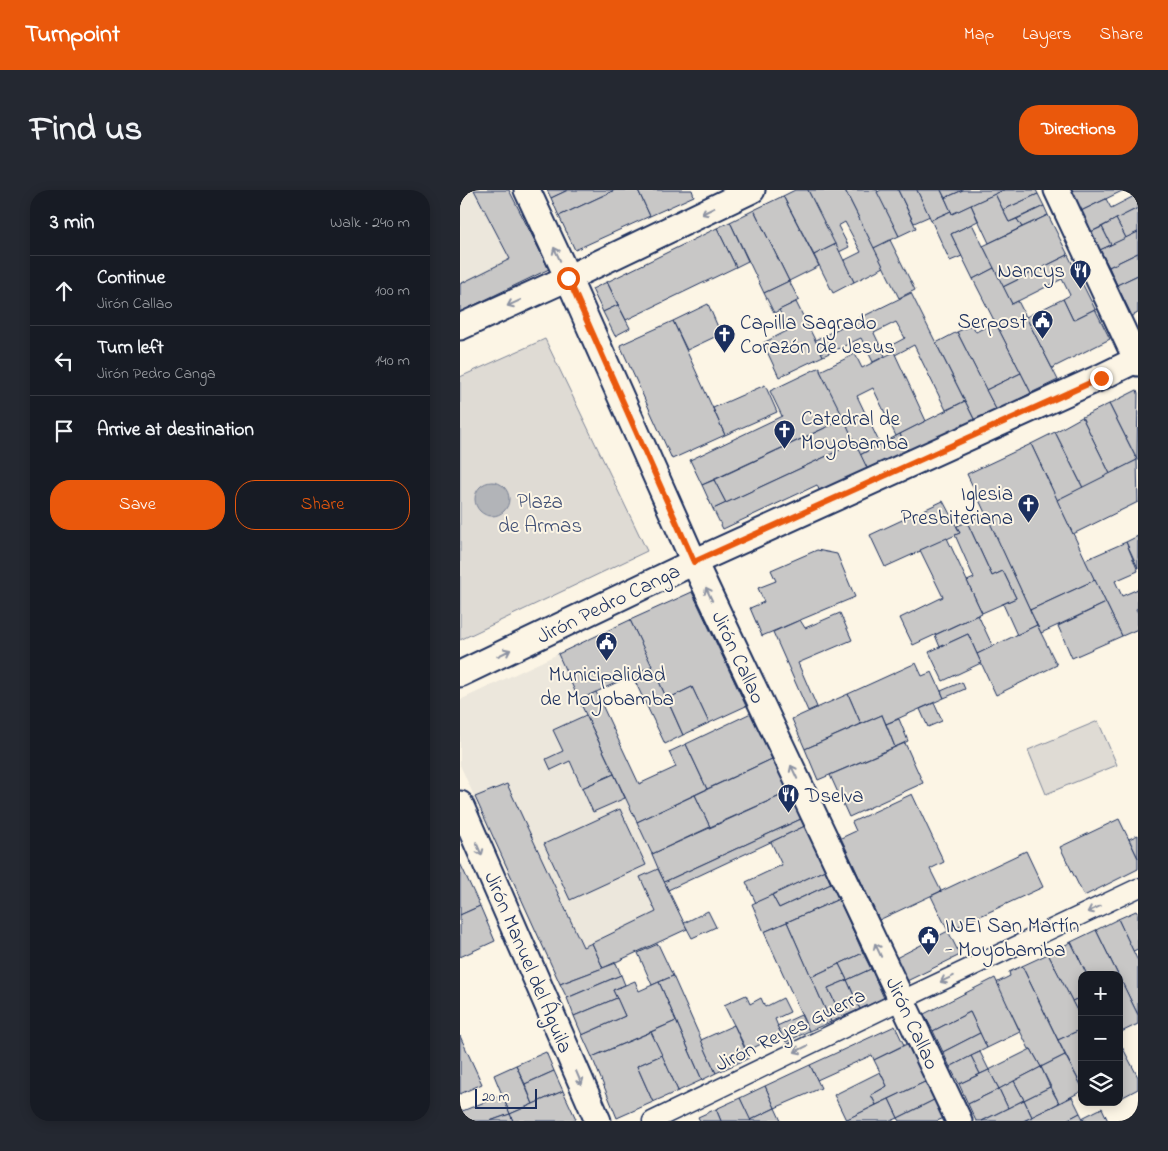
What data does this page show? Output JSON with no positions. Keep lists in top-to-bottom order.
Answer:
{
  "streets": {
    "street": [
      "Jirón Pedro Canga",
      "Jirón Callao",
      "Jirón Manuel del Águila",
      "Jirón Reyes Guerra"
    ]
  },
  "crossings": [
    ["Jirón Pedro Canga", "Jirón Callao"],
    ["Jirón Callao", "Jirón Reyes Guerra"]
  ],
  "one_way": ["Jirón Callao", "Jirón Manuel del Águila", "Jirón Reyes Guerra"],
  "parks": ["Plaza de Armas"],
  "places": {
    "restaurant": ["Nancys", "Dselva"],
    "public building": ["Serpost", "Municipalidad de Moyobamba", "INEI San Martín - Moyobamba"],
    "church": ["Capilla Sagrado Corazón de Jesus", "Catedral de Moyobamba", "Iglesia Presbiteriana"]
  },
  "scale_bar": "20 m",
  "page": {
    "header": "Turnpoint",
    "nav": ["Map", "Layers", "Share"],
    "title": "Find us",
    "buttons": [
      "Directions",
      ["Save", "Share"]
    ],
    "heading": ["3 min", "Walk · 240 m"],
    "list": [
      ["Continue", "Jirón Callao", "100 m"],
      ["Turn left", "Jirón Pedro Canga", "140 m"],
      "Arrive at destination"
    ],
    "map_buttons": ["+", "−"],
    "scale": "20 m"
  }
}
